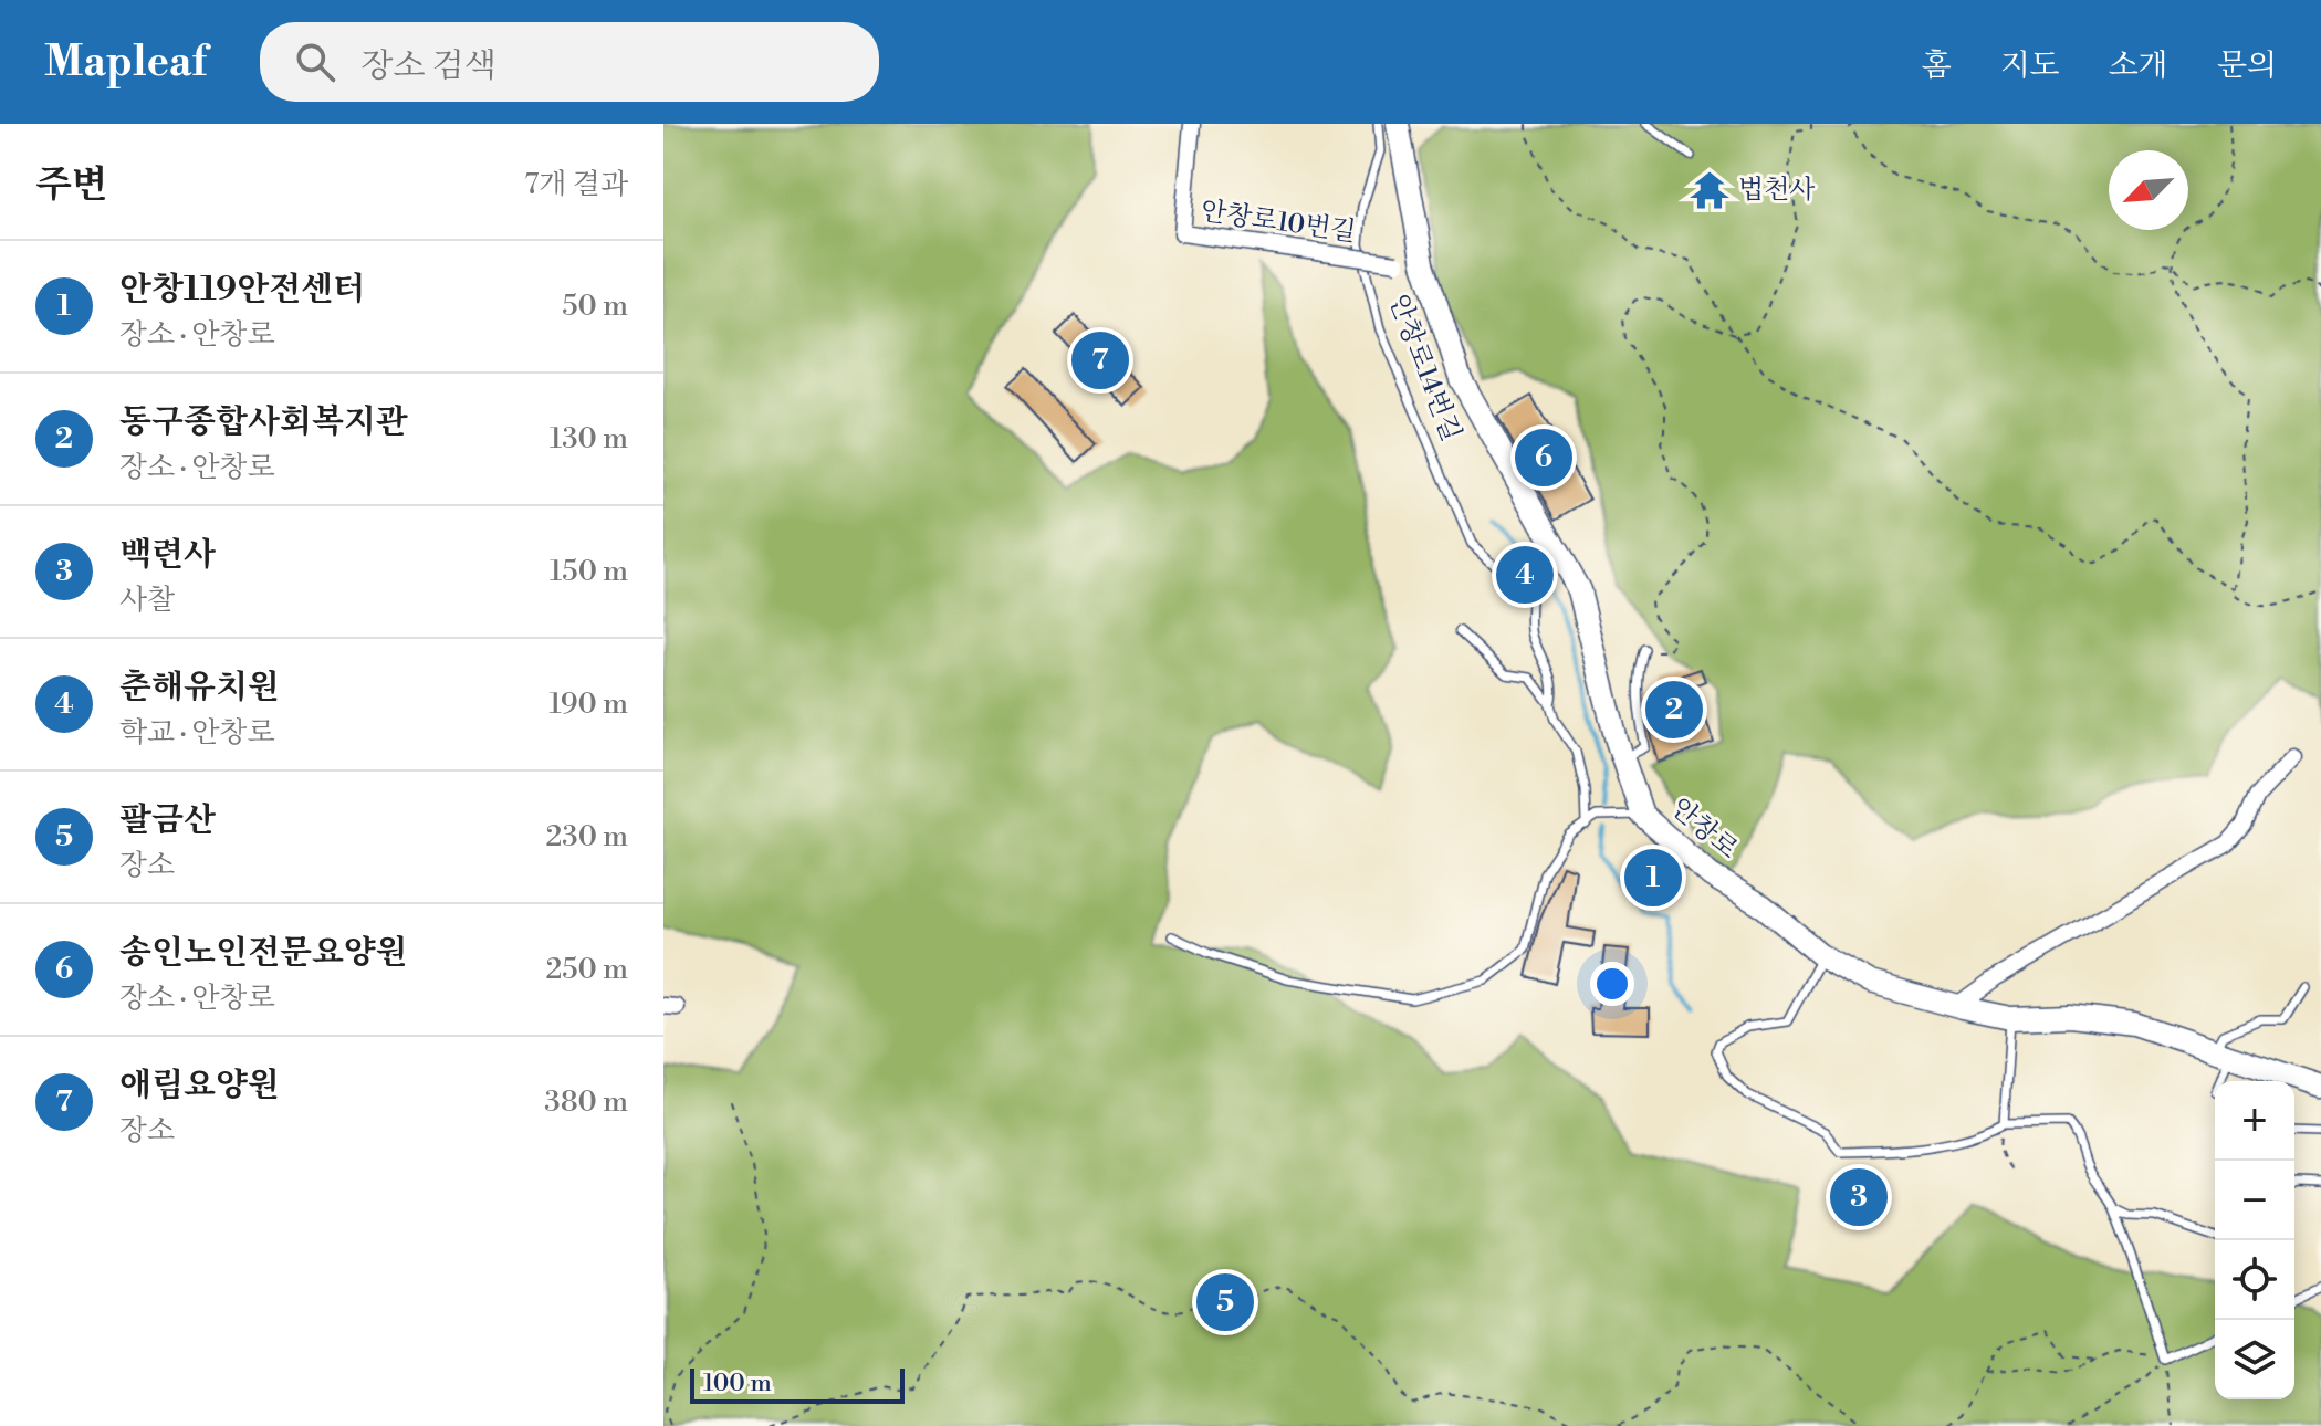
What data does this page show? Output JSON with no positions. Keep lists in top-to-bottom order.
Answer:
{
  "streets": {
    "street": ["안창로10번길", "안창로"],
    "lane": ["안창로14번길"]
  },
  "crossings": [
    ["안창로10번길", "안창로"]
  ],
  "places": {
    "temple": ["법천사"]
  },
  "scale_bar": "100 m",
  "north": "bottom left",
  "page": {
    "header": "Mapleaf",
    "search": "장소 검색",
    "nav": [
      "홈",
      "지도",
      "소개",
      "문의"
    ],
    "heading": ["주변", "7개 결과"],
    "list": [
      {
        "mark": "1",
        "name": "안창119안전센터",
        "note": "장소 · 안창로",
        "value": "50 m"
      },
      {
        "mark": "2",
        "name": "동구종합사회복지관",
        "note": "장소 · 안창로",
        "value": "130 m"
      },
      {
        "mark": "3",
        "name": "백련사",
        "note": "사찰",
        "value": "150 m"
      },
      {
        "mark": "4",
        "name": "춘해유치원",
        "note": "학교 · 안창로",
        "value": "190 m"
      },
      {
        "mark": "5",
        "name": "팔금산",
        "note": "장소",
        "value": "230 m"
      },
      {
        "mark": "6",
        "name": "송인노인전문요양원",
        "note": "장소 · 안창로",
        "value": "250 m"
      },
      {
        "mark": "7",
        "name": "애림요양원",
        "note": "장소",
        "value": "380 m"
      }
    ],
    "pins": [
      "7",
      "6",
      "4",
      "2",
      "1",
      "3",
      "5"
    ],
    "map_buttons": ["+", "−"],
    "scale": "100 m"
  }
}
